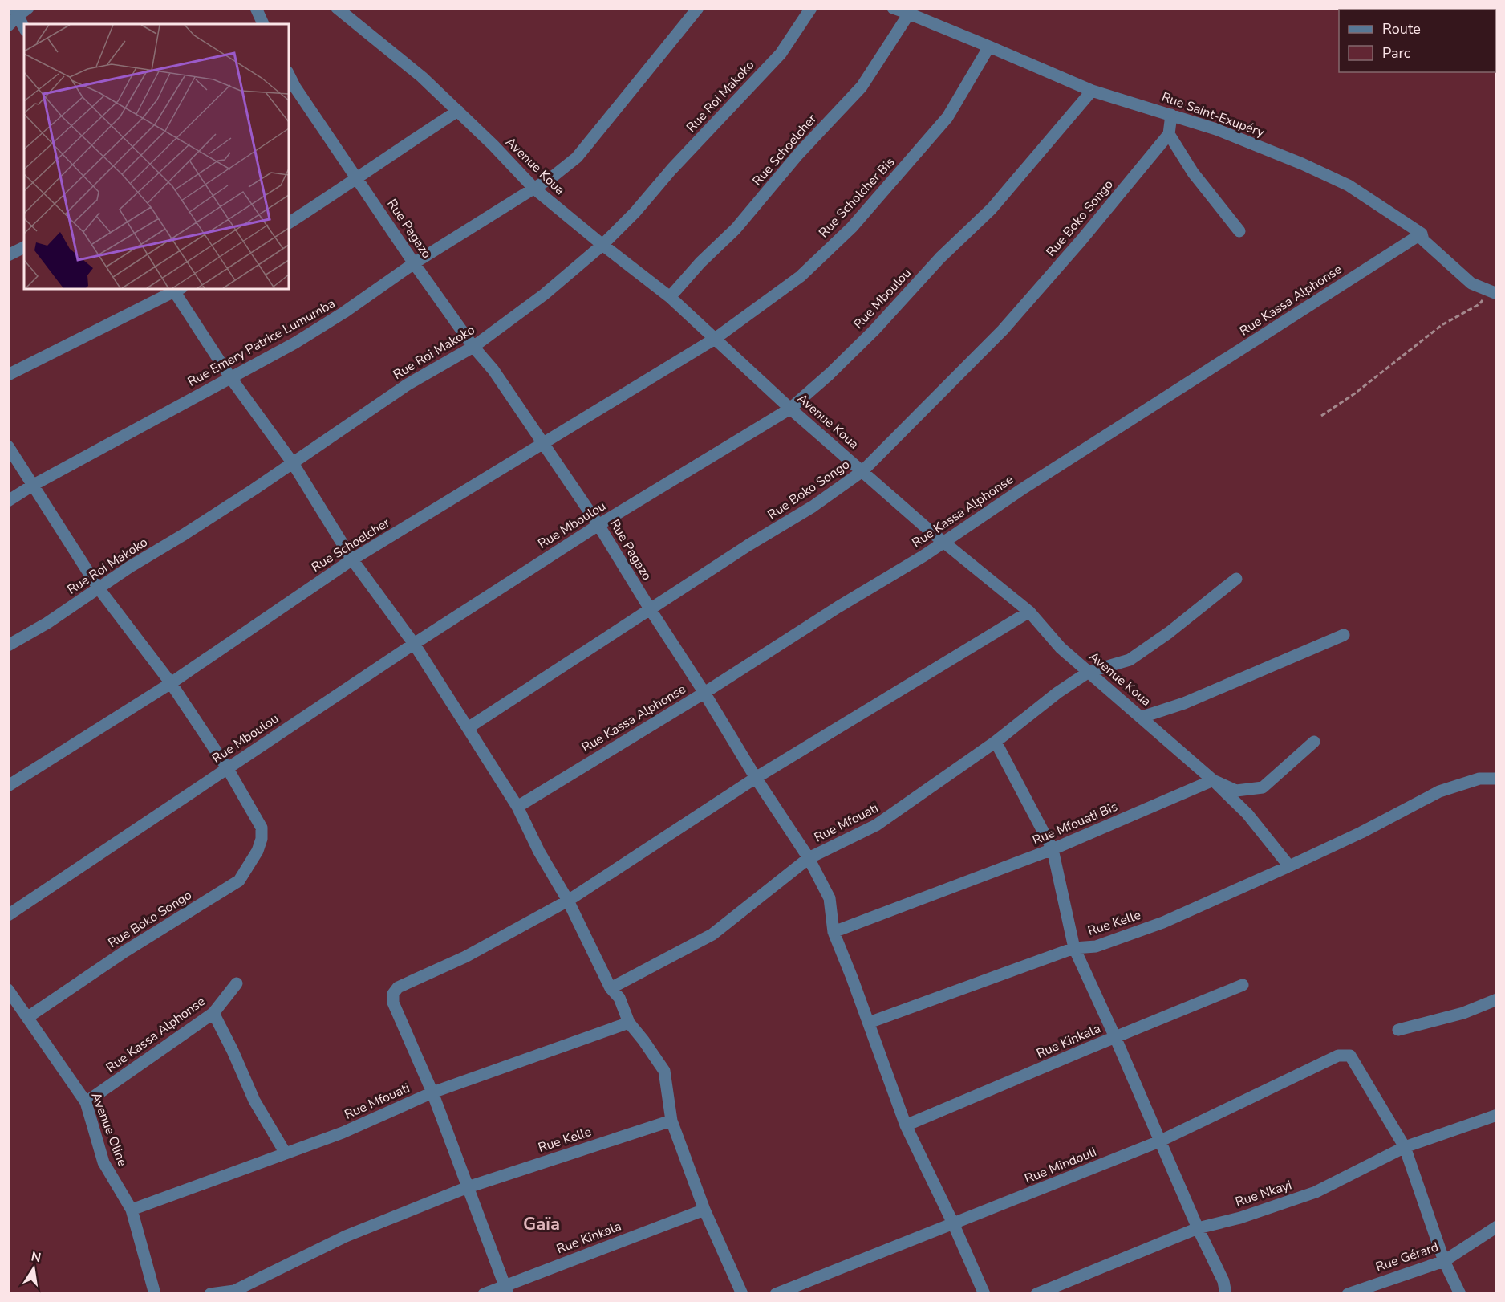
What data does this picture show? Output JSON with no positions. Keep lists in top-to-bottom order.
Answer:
{
  "streets": {
    "street": [
      "Rue Roi Makoko",
      "Rue Saint-Exupéry",
      "Rue Schoelcher",
      "Avenue Koua",
      "Rue Scholcher Bis",
      "Rue Boko Songo",
      "Rue Pagazo",
      "Rue Mboulou",
      "Rue Kassa Alphonse",
      "Rue Emery Patrice Lumumba",
      "Rue Mfouati",
      "Rue Mfouati Bis",
      "Rue Kelle",
      "Rue Kinkala",
      "Avenue Oline",
      "Rue Mindouli",
      "Rue Nkayi",
      "Rue Gérard"
    ]
  },
  "crossings": [
    ["Rue Roi Makoko", "Avenue Koua"],
    ["Rue Roi Makoko", "Rue Pagazo"],
    ["Rue Saint-Exupéry", "Rue Schoelcher"],
    ["Rue Saint-Exupéry", "Rue Scholcher Bis"],
    ["Rue Saint-Exupéry", "Rue Mboulou"],
    ["Rue Saint-Exupéry", "Rue Kassa Alphonse"],
    ["Rue Schoelcher", "Avenue Koua"],
    ["Rue Schoelcher", "Rue Scholcher Bis"],
    ["Rue Schoelcher", "Rue Pagazo"],
    ["Avenue Koua", "Rue Scholcher Bis"],
    ["Avenue Koua", "Rue Boko Songo"],
    ["Avenue Koua", "Rue Mboulou"],
    ["Avenue Koua", "Rue Kassa Alphonse"],
    ["Avenue Koua", "Rue Emery Patrice Lumumba"],
    ["Avenue Koua", "Rue Mfouati"],
    ["Avenue Koua", "Rue Mfouati Bis"],
    ["Avenue Koua", "Rue Kelle"],
    ["Rue Boko Songo", "Rue Pagazo"],
    ["Rue Boko Songo", "Rue Mboulou"],
    ["Rue Boko Songo", "Avenue Oline"],
    ["Rue Pagazo", "Rue Mboulou"],
    ["Rue Pagazo", "Rue Kassa Alphonse"],
    ["Rue Pagazo", "Rue Emery Patrice Lumumba"],
    ["Rue Pagazo", "Rue Mfouati"],
    ["Rue Pagazo", "Rue Mfouati Bis"],
    ["Rue Pagazo", "Rue Kelle"],
    ["Rue Pagazo", "Rue Kinkala"],
    ["Rue Pagazo", "Rue Mindouli"],
    ["Rue Kassa Alphonse", "Avenue Oline"],
    ["Rue Mfouati", "Avenue Oline"],
    ["Rue Mindouli", "Rue Nkayi"]
  ],
  "districts": ["Gaïa"],
  "legend": ["Route", "Parc"],
  "north": "top"
}
